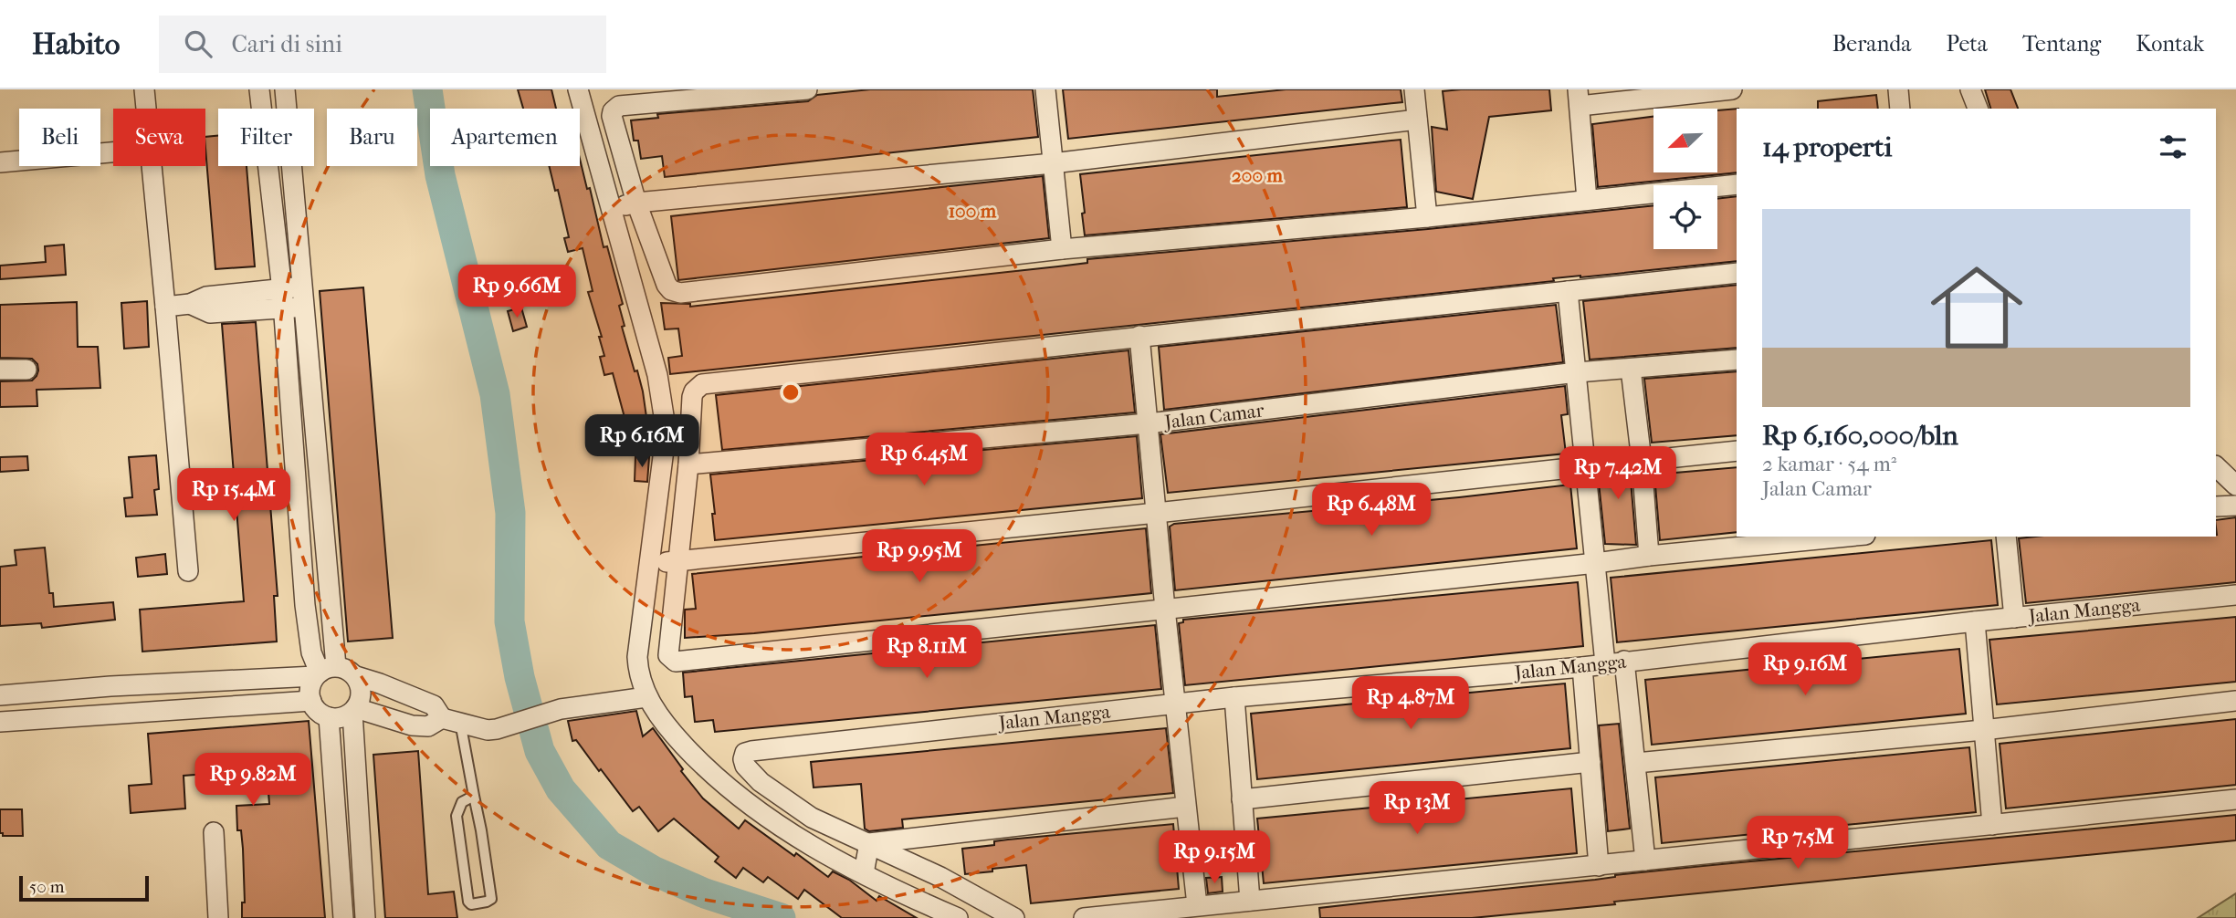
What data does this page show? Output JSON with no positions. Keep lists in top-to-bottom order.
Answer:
{
  "streets": {
    "street": ["Jalan Camar", "Jalan Mangga"]
  },
  "scale_bar": "50 m",
  "north": "bottom left",
  "page": {
    "header": "Habito",
    "search": "Cari di sini",
    "nav": [
      "Beranda",
      "Peta",
      "Tentang",
      "Kontak"
    ],
    "chip": [
      "Beli",
      "Sewa",
      "Filter",
      "Baru",
      "Apartemen"
    ],
    "heading": "14 properti",
    "list": [
      {
        "name": "Rp 6,160,000/bln",
        "note": "2 kamar · 54 m² · Jalan Camar"
      }
    ],
    "price": [
      "Rp 9.66M",
      "Rp 6.16M",
      "Rp 6.45M",
      "Rp 7.42M",
      "Rp 15.4M",
      "Rp 6.48M",
      "Rp 9.95M",
      "Rp 8.11M",
      "Rp 9.16M",
      "Rp 4.87M",
      "Rp 9.82M",
      "Rp 13M",
      "Rp 7.5M",
      "Rp 9.15M"
    ],
    "scale": "50 m"
  },
  "rings": ["200 m", "100 m"]
}
